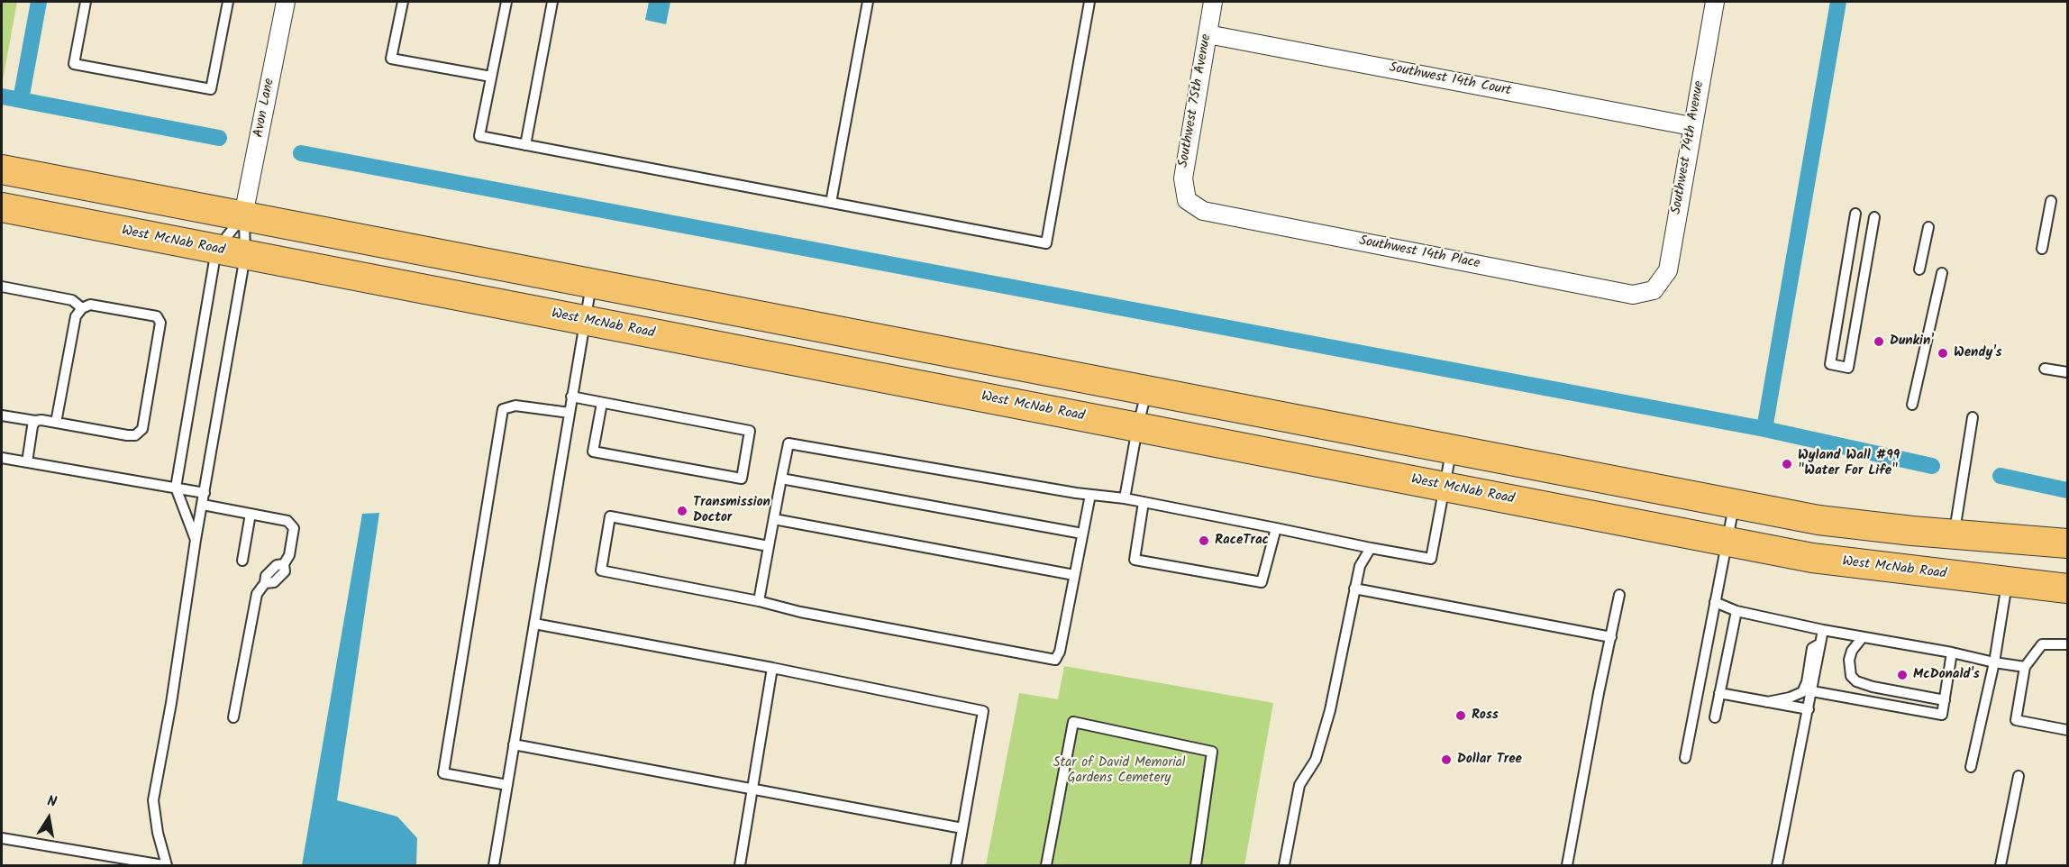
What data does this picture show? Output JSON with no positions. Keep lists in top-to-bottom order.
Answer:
{
  "streets": {
    "main road": ["West McNab Road"],
    "street": [
      "Southwest 14th Court",
      "Southwest 75th Avenue",
      "Avon Lane",
      "Southwest 74th Avenue",
      "Southwest 14th Place"
    ]
  },
  "crossings": [
    ["Southwest 14th Court", "Southwest 75th Avenue"],
    ["Southwest 14th Court", "Southwest 74th Avenue"],
    ["Southwest 75th Avenue", "Southwest 14th Place"],
    ["Southwest 74th Avenue", "Southwest 14th Place"]
  ],
  "parks": ["Star of David Memorial Gardens Cemetery"],
  "places": [
    "Dunkin'",
    "Wendy's",
    "Wyland Wall #99 \"Water For Life\"",
    "Transmission Doctor",
    "RaceTrac",
    "McDonald's",
    "Ross",
    "Dollar Tree"
  ],
  "north": "top"
}
